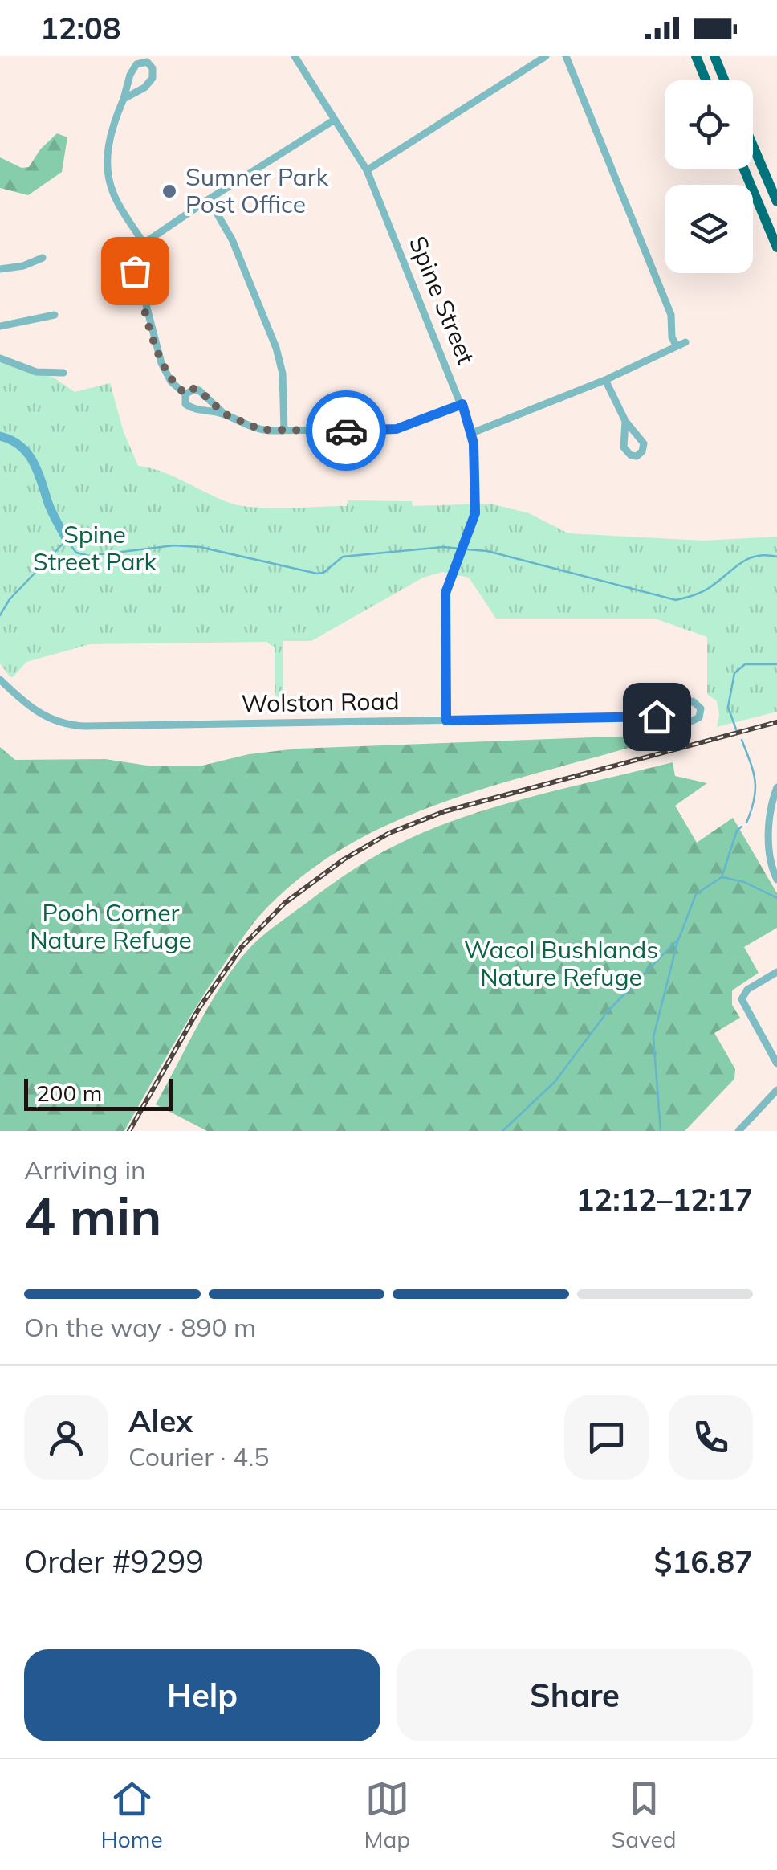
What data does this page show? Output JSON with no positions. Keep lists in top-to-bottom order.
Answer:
{
  "streets": {
    "street": ["Spine Street", "Wolston Road"]
  },
  "crossings": [
    ["Spine Street", "Wolston Road"]
  ],
  "parks": ["Spine Street Park", "Pooh Corner Nature Refuge", "Wacol Bushlands Nature Refuge"],
  "places": ["Sumner Park Post Office"],
  "scale_bar": "200 m",
  "page": {
    "status": "12:08",
    "scale": "200 m",
    "heading": ["4 min", "Arriving in", "12:12–12:17"],
    "panel": [
      "Alex",
      "Courier · 4.5",
      "Order #9299",
      "$16.87"
    ],
    "bar": "On the way · 890 m",
    "buttons": ["Help", "Share"],
    "tabs": ["Home", "Map", "Saved"]
  }
}
